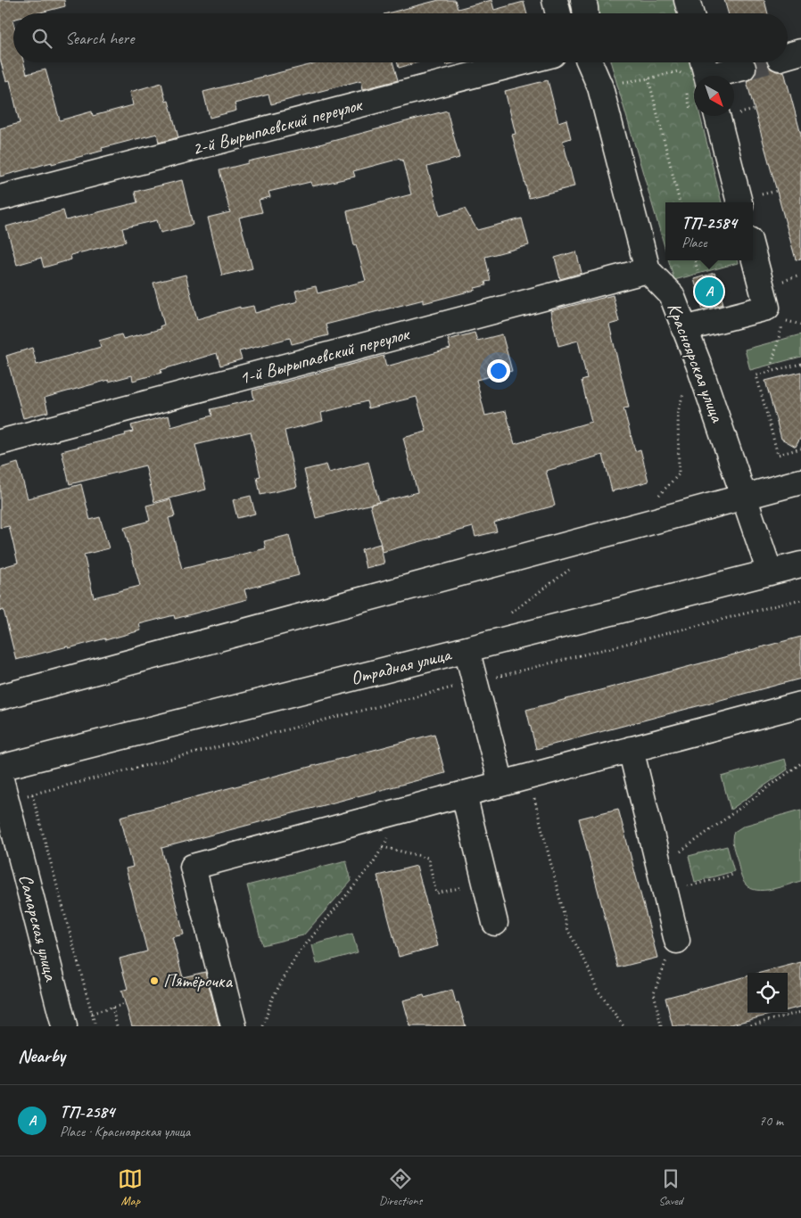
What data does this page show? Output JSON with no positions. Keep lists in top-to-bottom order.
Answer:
{
  "streets": {
    "street": [
      "2-й Вырыпаевский переулок",
      "1-й Вырыпаевский переулок",
      "Красноярская улица",
      "Отрадная улица",
      "Самарская улица"
    ]
  },
  "crossings": [
    ["1-й Вырыпаевский переулок", "Красноярская улица"],
    ["Красноярская улица", "Отрадная улица"]
  ],
  "places": ["Пятёрочка"],
  "north": "bottom right",
  "page": {
    "search": "Search here",
    "popup": ["ТП-2584", "Place"],
    "pins": "A",
    "heading": "Nearby",
    "list": [
      {
        "mark": "A",
        "name": "ТП-2584",
        "note": "Place · Красноярская улица",
        "value": "70 m"
      }
    ],
    "nav": ["Map", "Directions", "Saved"]
  }
}
